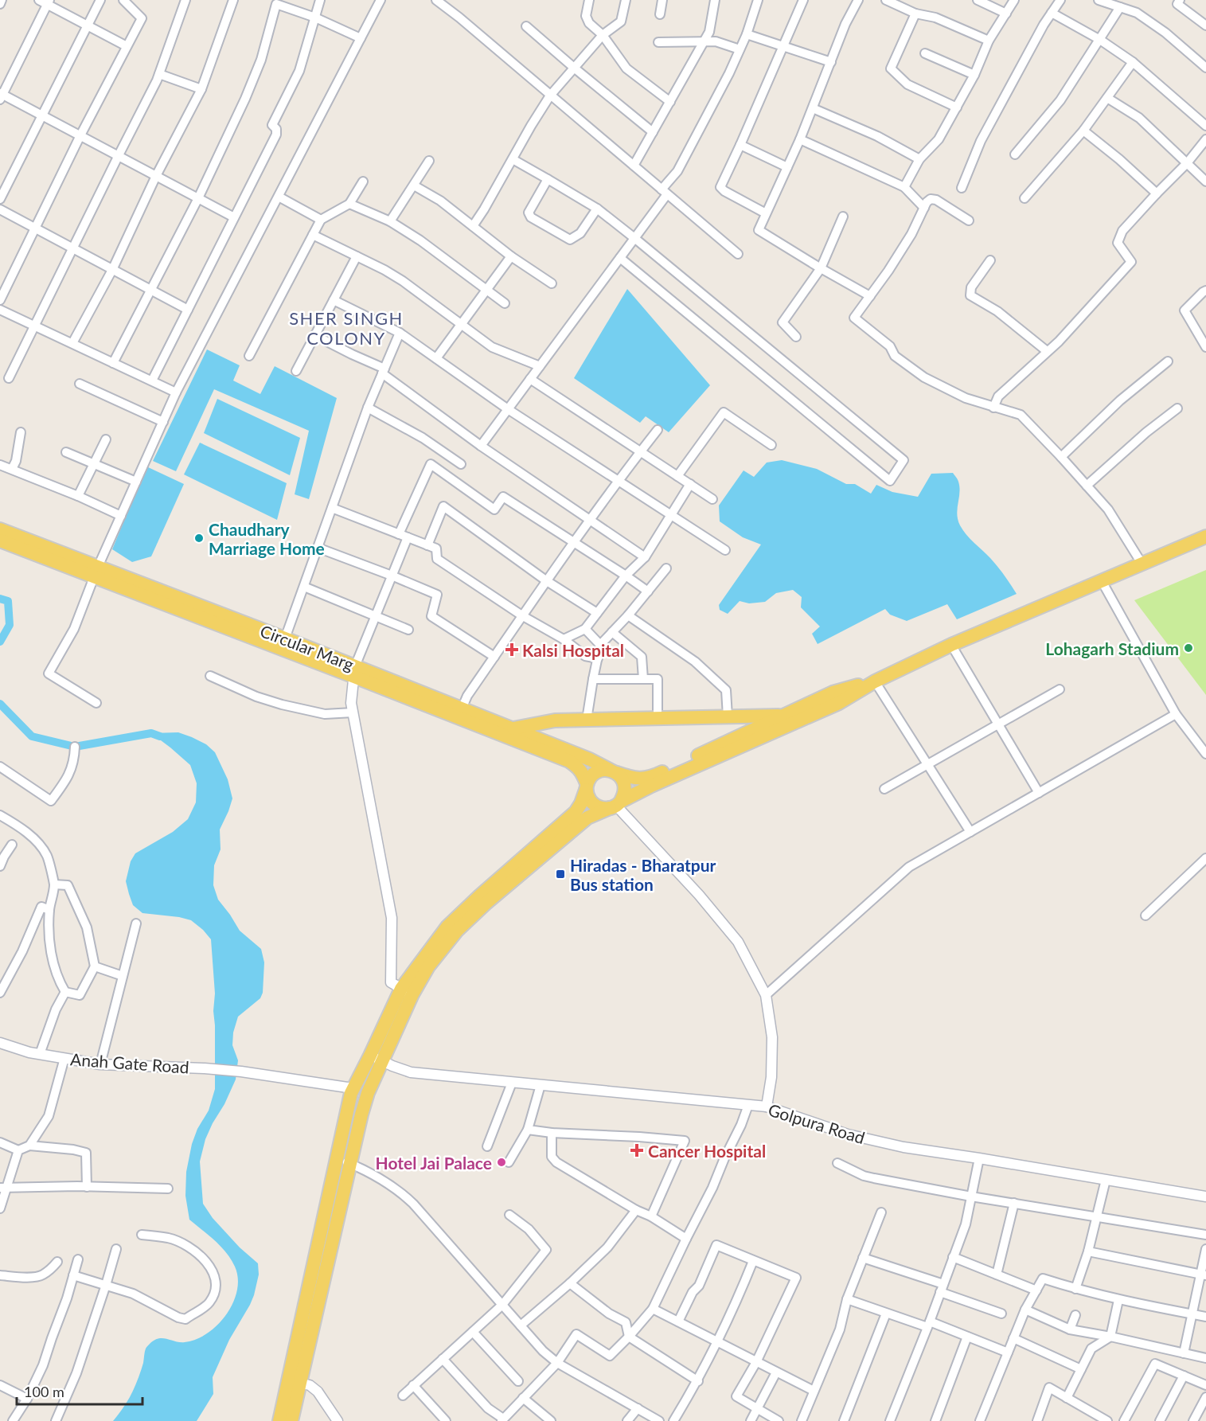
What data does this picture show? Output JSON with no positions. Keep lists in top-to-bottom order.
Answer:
{
  "streets": {
    "main road": ["Circular Marg"],
    "street": ["Anah Gate Road", "Golpura Road"]
  },
  "districts": ["SHER SINGH COLONY"],
  "places": {
    "other": ["Chaudhary Marriage Home", "Lohagarh Stadium", "Hotel Jai Palace"],
    "health": ["Kalsi Hospital", "Cancer Hospital"],
    "transit": ["Hiradas - Bharatpur Bus station"]
  },
  "scale_bar": "100 m"
}
